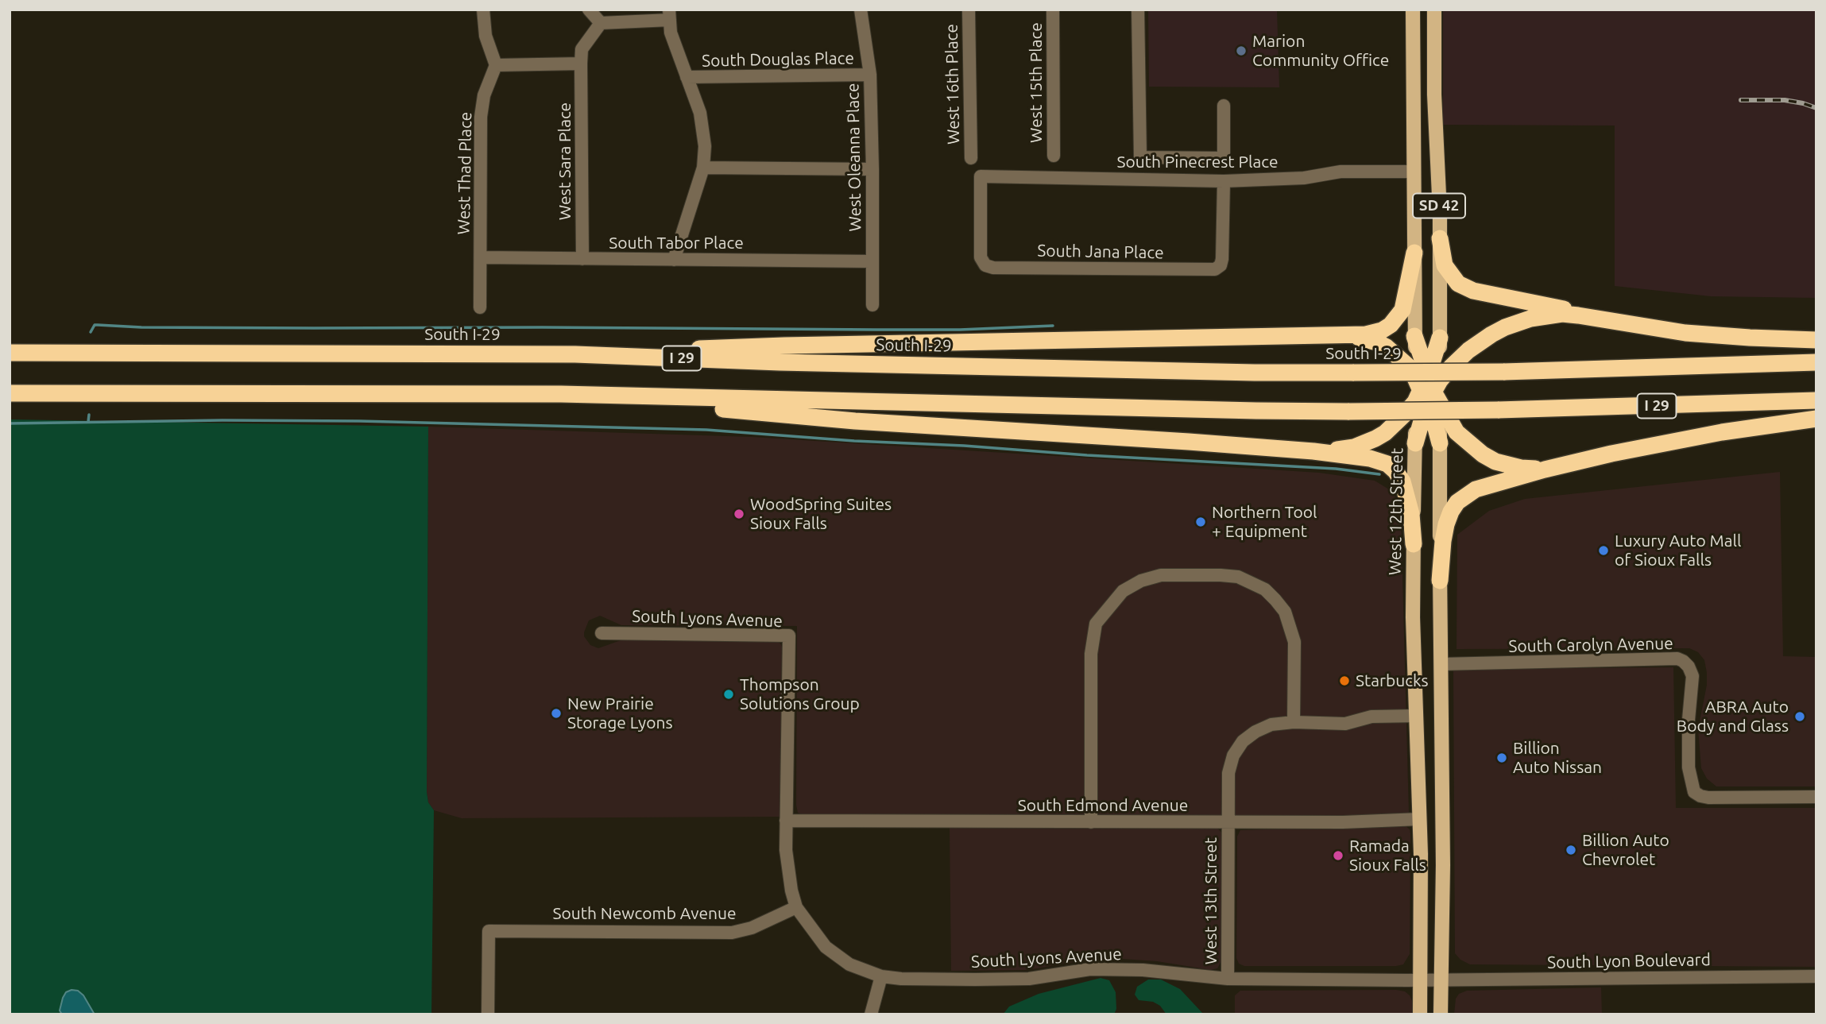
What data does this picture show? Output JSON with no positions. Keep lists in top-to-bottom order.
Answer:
{
  "streets": {
    "highway": ["South I-29", "I 29"],
    "main road": ["SD 42", "West 12th Street"],
    "street": [
      "South Douglas Place",
      "West 15th Place",
      "West 16th Place",
      "West Oleanna Place",
      "West Sara Place",
      "South Pinecrest Place",
      "West Thad Place",
      "South Tabor Place",
      "South Jana Place",
      "South Lyons Avenue",
      "South Carolyn Avenue",
      "South Edmond Avenue",
      "West 13th Street",
      "South Newcomb Avenue",
      "South Lyon Boulevard"
    ]
  },
  "crossings": [
    ["South Douglas Place", "West Oleanna Place"],
    ["West Oleanna Place", "South Tabor Place"],
    ["West Sara Place", "South Tabor Place"],
    ["South Pinecrest Place", "SD 42"],
    ["South Pinecrest Place", "South Jana Place"],
    ["West Thad Place", "South Tabor Place"],
    ["West 12th Street", "South Lyons Avenue"],
    ["West 12th Street", "South Edmond Avenue"],
    ["West 12th Street", "West 13th Street"],
    ["West 12th Street", "South Lyon Boulevard"],
    ["South Lyons Avenue", "South Edmond Avenue"],
    ["South Lyons Avenue", "West 13th Street"],
    ["South Lyons Avenue", "South Newcomb Avenue"],
    ["South Lyons Avenue", "South Lyon Boulevard"],
    ["South Edmond Avenue", "West 13th Street"]
  ],
  "places": [
    "Marion Community Office",
    "WoodSpring Suites Sioux Falls",
    "Northern Tool + Equipment",
    "Luxury Auto Mall of Sioux Falls",
    "Starbucks",
    "Thompson Solutions Group",
    "New Prairie Storage Lyons",
    "ABRA Auto Body and Glass",
    "Billion Auto Nissan",
    "Billion Auto Chevrolet",
    "Ramada Sioux Falls"
  ]
}
